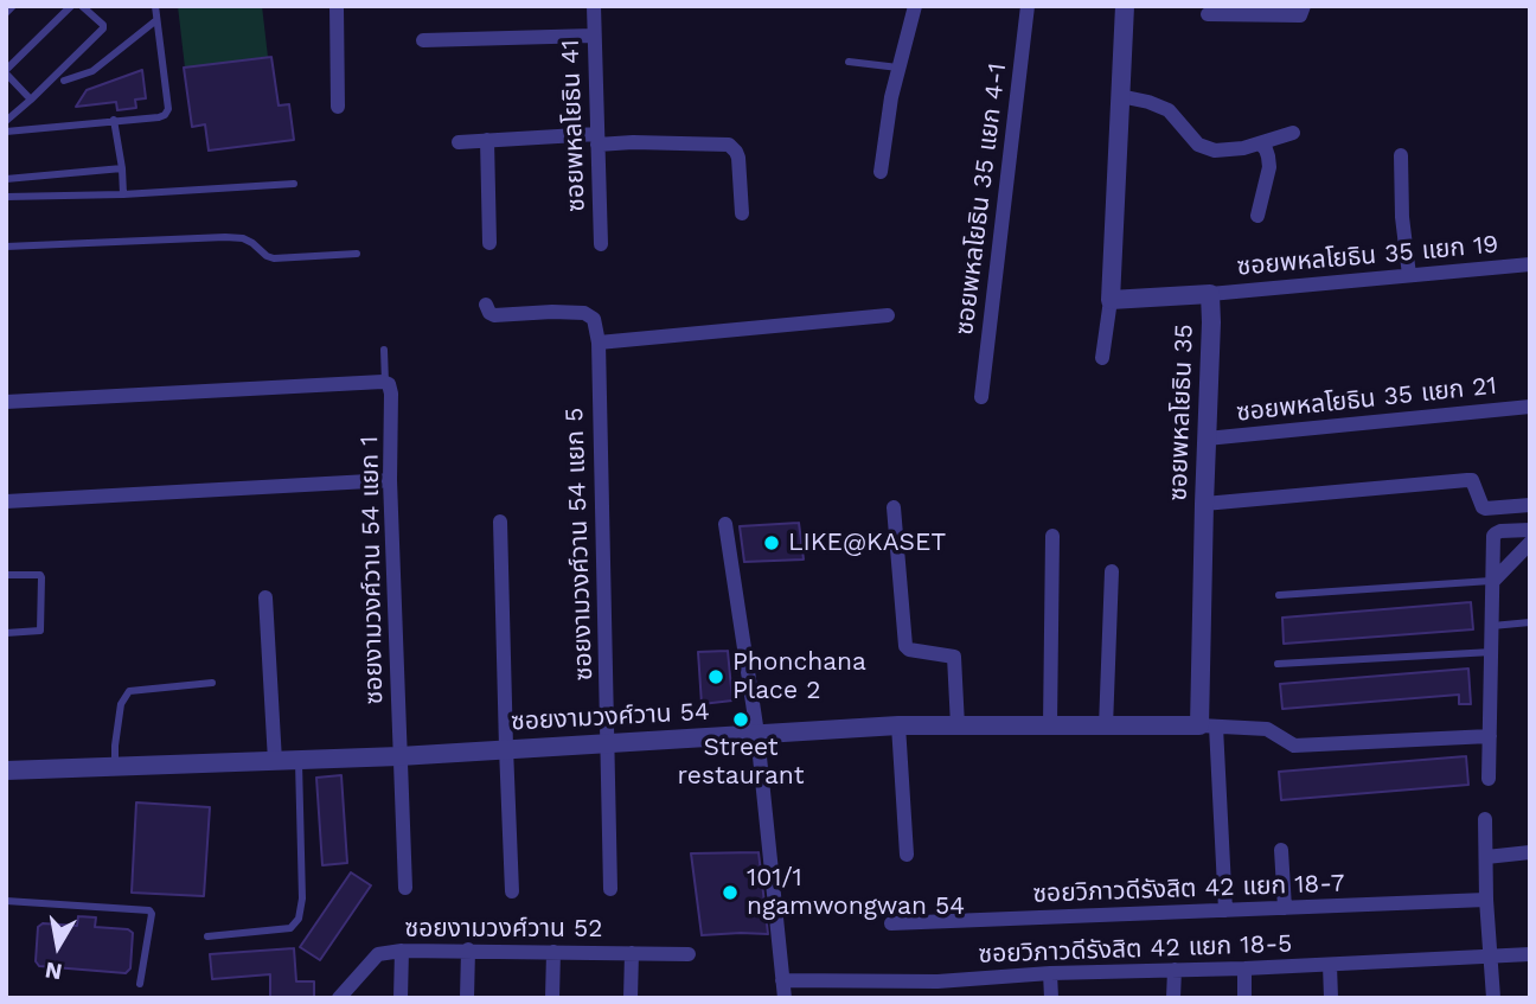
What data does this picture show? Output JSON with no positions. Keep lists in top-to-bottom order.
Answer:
{
  "streets": {
    "street": [
      "ซอยพหลโยธิน 41",
      "ซอยพหลโยธิน 35 แยก 4-1",
      "ซอยพหลโยธิน 35 แยก 19",
      "ซอยพหลโยธิน 35 แยก 21",
      "ซอยพหลโยธิน 35",
      "ซอยงามวงศ์วาน 54 แยก 5",
      "ซอยงามวงศ์วาน 54 แยก 1",
      "ซอยงามวงศ์วาน 54",
      "ซอยวิภาวดีรังสิต 42 แยก 18-7",
      "ซอยงามวงศ์วาน 52",
      "ซอยวิภาวดีรังสิต 42 แยก 18-5"
    ]
  },
  "crossings": [
    ["ซอยพหลโยธิน 35 แยก 19", "ซอยพหลโยธิน 35"],
    ["ซอยพหลโยธิน 35 แยก 21", "ซอยพหลโยธิน 35"],
    ["ซอยพหลโยธิน 35", "ซอยงามวงศ์วาน 54"],
    ["ซอยงามวงศ์วาน 54 แยก 5", "ซอยงามวงศ์วาน 54"],
    ["ซอยงามวงศ์วาน 54 แยก 1", "ซอยงามวงศ์วาน 54"]
  ],
  "places": [
    "LIKE@KASET",
    "Phonchana Place 2",
    "Street restaurant",
    "101/1 ngamwongwan 54"
  ],
  "north": "bottom"
}
